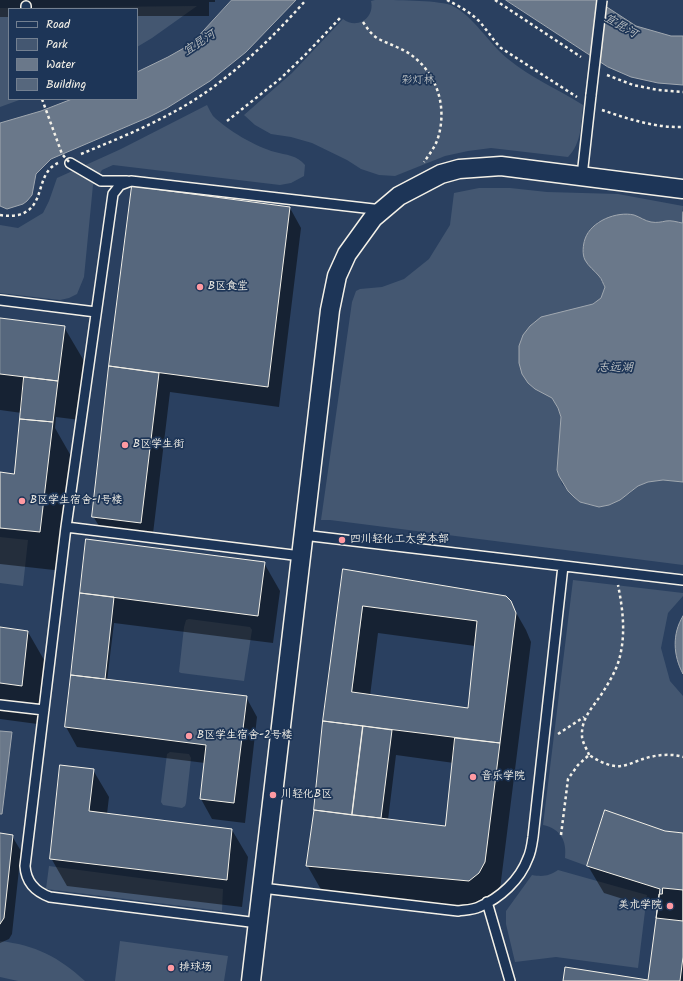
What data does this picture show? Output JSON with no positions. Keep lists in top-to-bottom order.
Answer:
{
  "water": ["宜昆河", "志远湖"],
  "parks": ["彩灯林"],
  "places": [
    "B区食堂",
    "B区学生街",
    "B区学生宿舍-1号楼",
    "四川轻化工大学本部",
    "B区学生宿舍-2号楼",
    "音乐学院",
    "川轻化B区",
    "美术学院",
    "排球场"
  ],
  "legend": [
    "Road",
    "Park",
    "Water",
    "Building"
  ]
}
